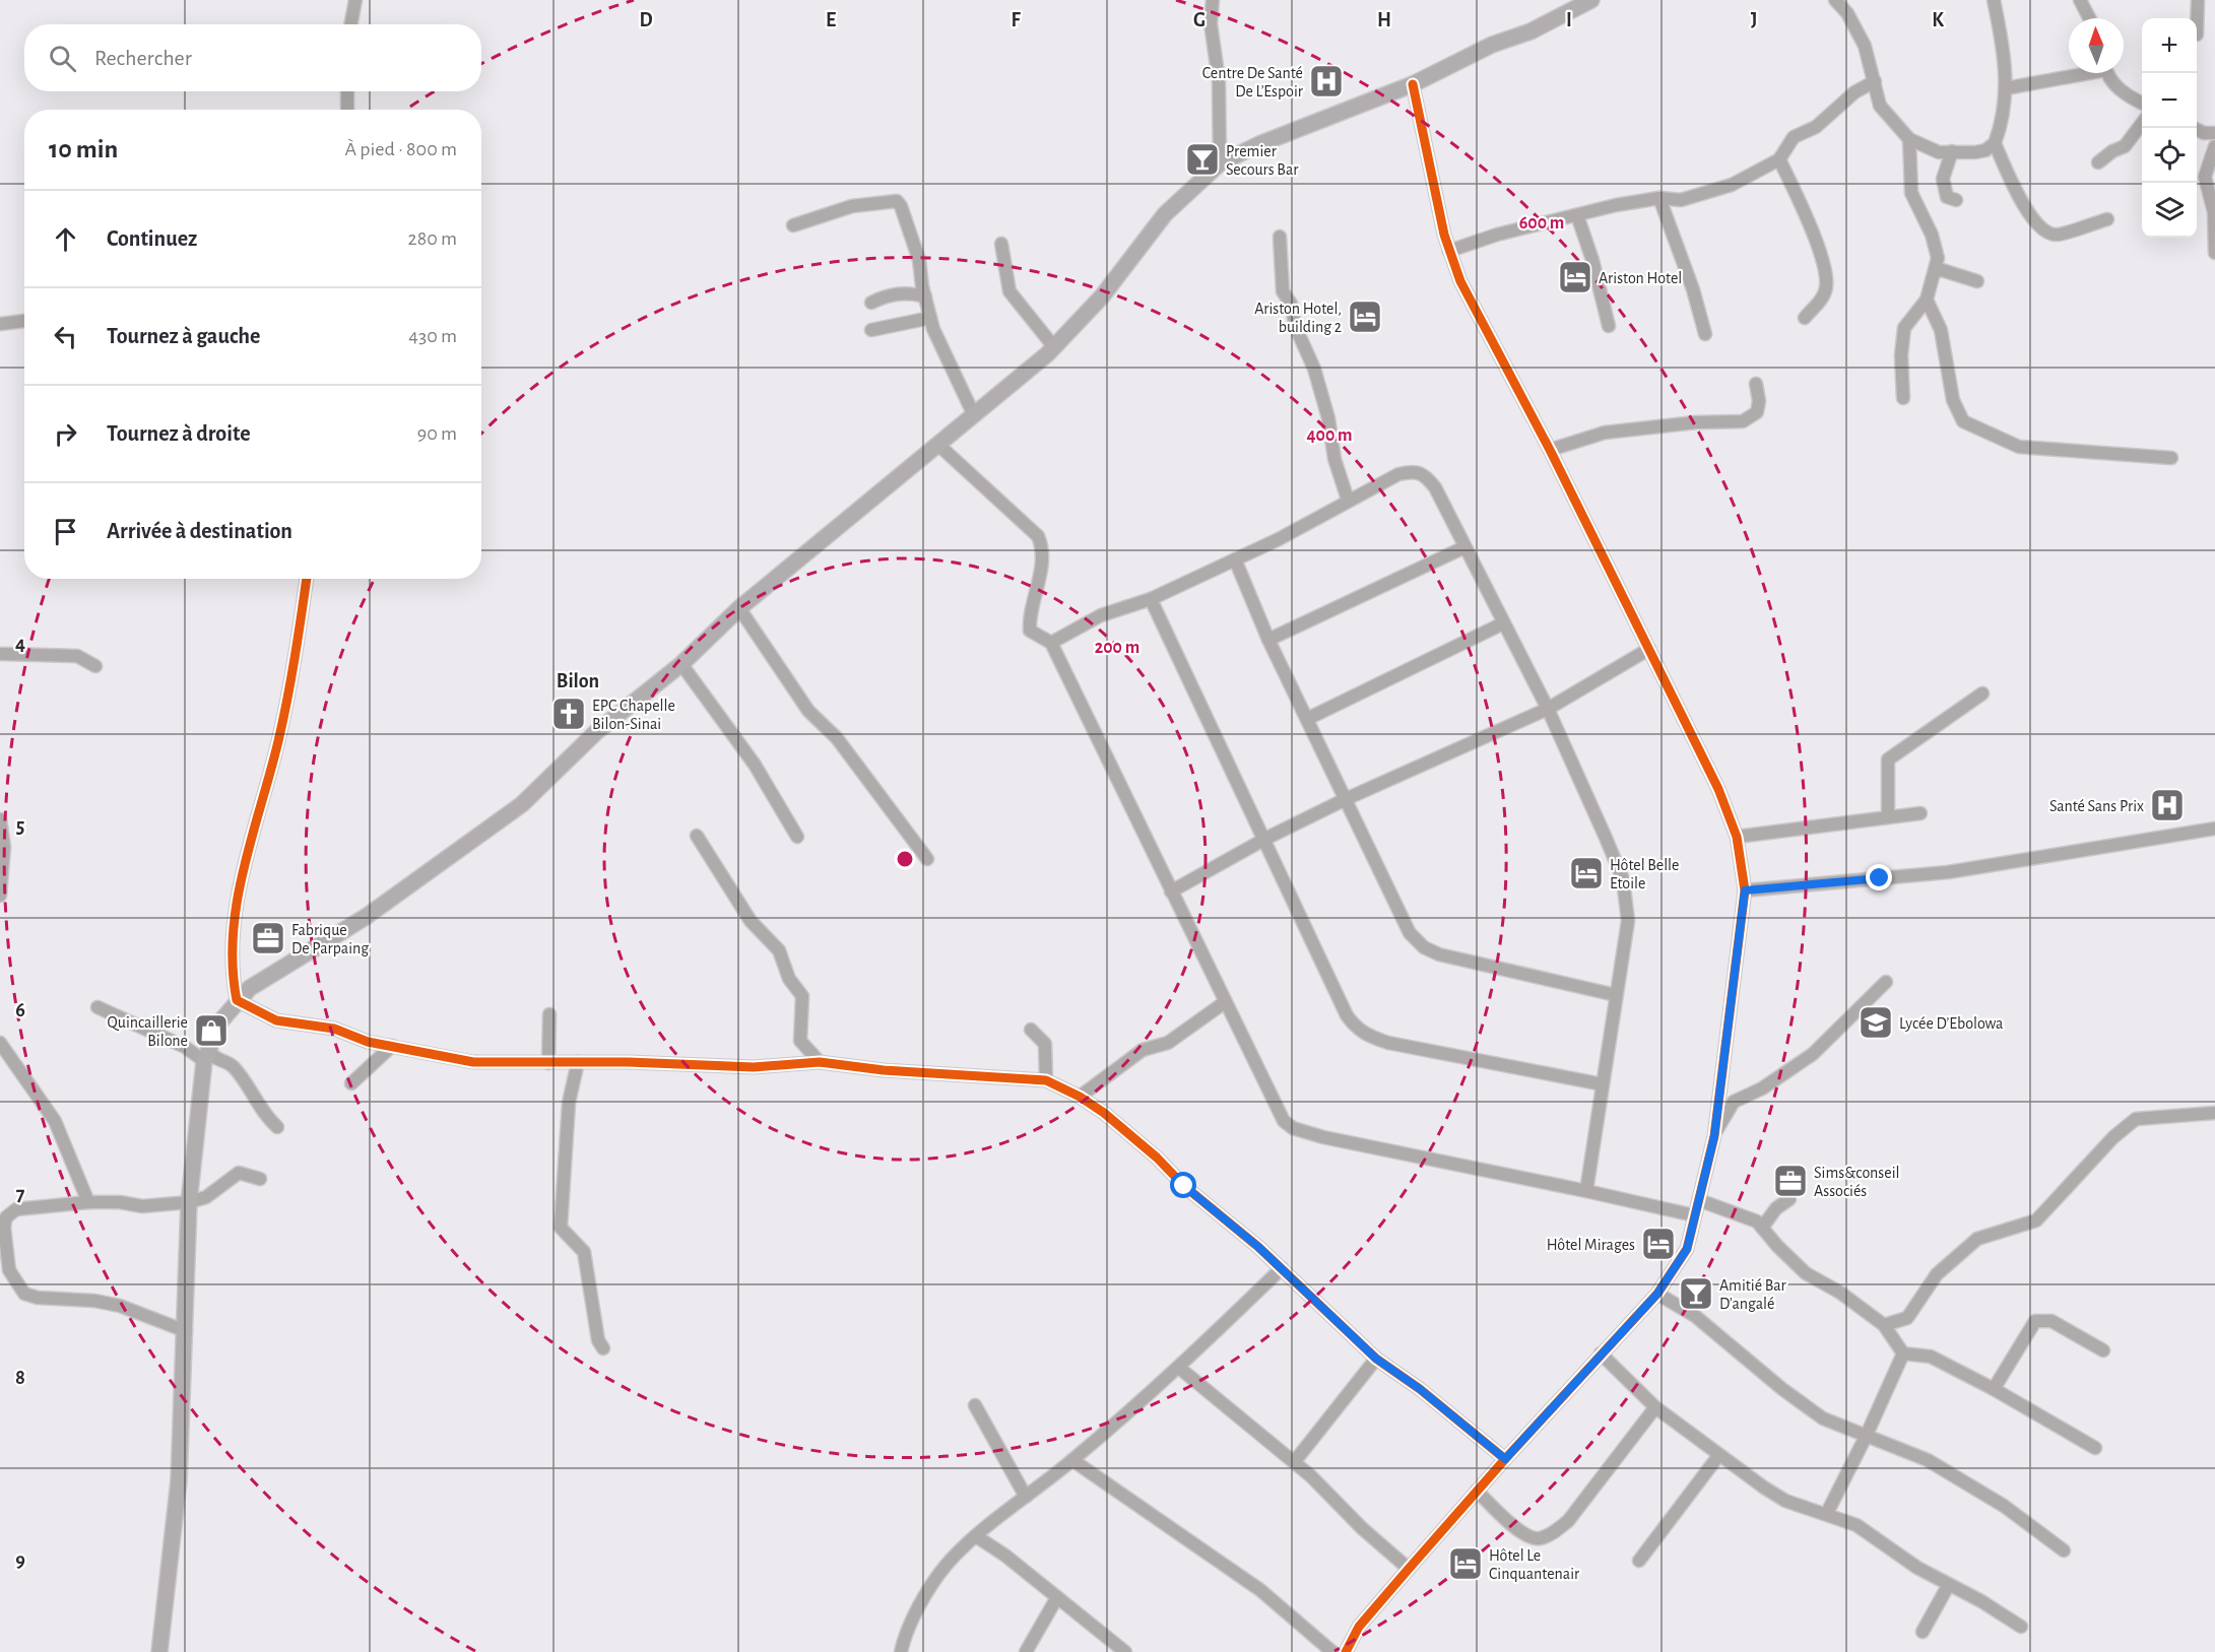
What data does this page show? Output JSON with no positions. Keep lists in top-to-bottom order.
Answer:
{
  "districts": ["Bilon"],
  "places": {
    "hospital": ["Centre De Santé De L’Espoir", "Santé Sans Prix"],
    "bar": ["Premier Secours Bar", "Amitié Bar D’angalé"],
    "hotel": [
      "Ariston Hotel",
      "Ariston Hotel, building 2",
      "Hôtel Belle Etoile",
      "Hôtel Mirages",
      "Hôtel Le Cinquantenair"
    ],
    "church": ["EPC Chapelle Bilon-Sinai"],
    "office": ["Fabrique De Parpaing", "Sims&conseil Associés"],
    "school or university": ["Lycée D’Ebolowa"],
    "shop": ["Quincaillerie Bilone"]
  },
  "north": "top",
  "page": {
    "map_buttons": ["+", "−"],
    "search": "Rechercher",
    "heading": ["10 min", "À pied · 800 m"],
    "list": [
      ["Continuez", "280 m"],
      ["Tournez à gauche", "430 m"],
      ["Tournez à droite", "90 m"],
      "Arrivée à destination"
    ]
  },
  "grid": {
    "columns": [
      "D",
      "E",
      "F",
      "G",
      "H",
      "I",
      "J",
      "K"
    ],
    "rows": [
      "4",
      "5",
      "6",
      "7",
      "8",
      "9"
    ]
  },
  "rings": ["600 m", "400 m", "200 m"]
}
